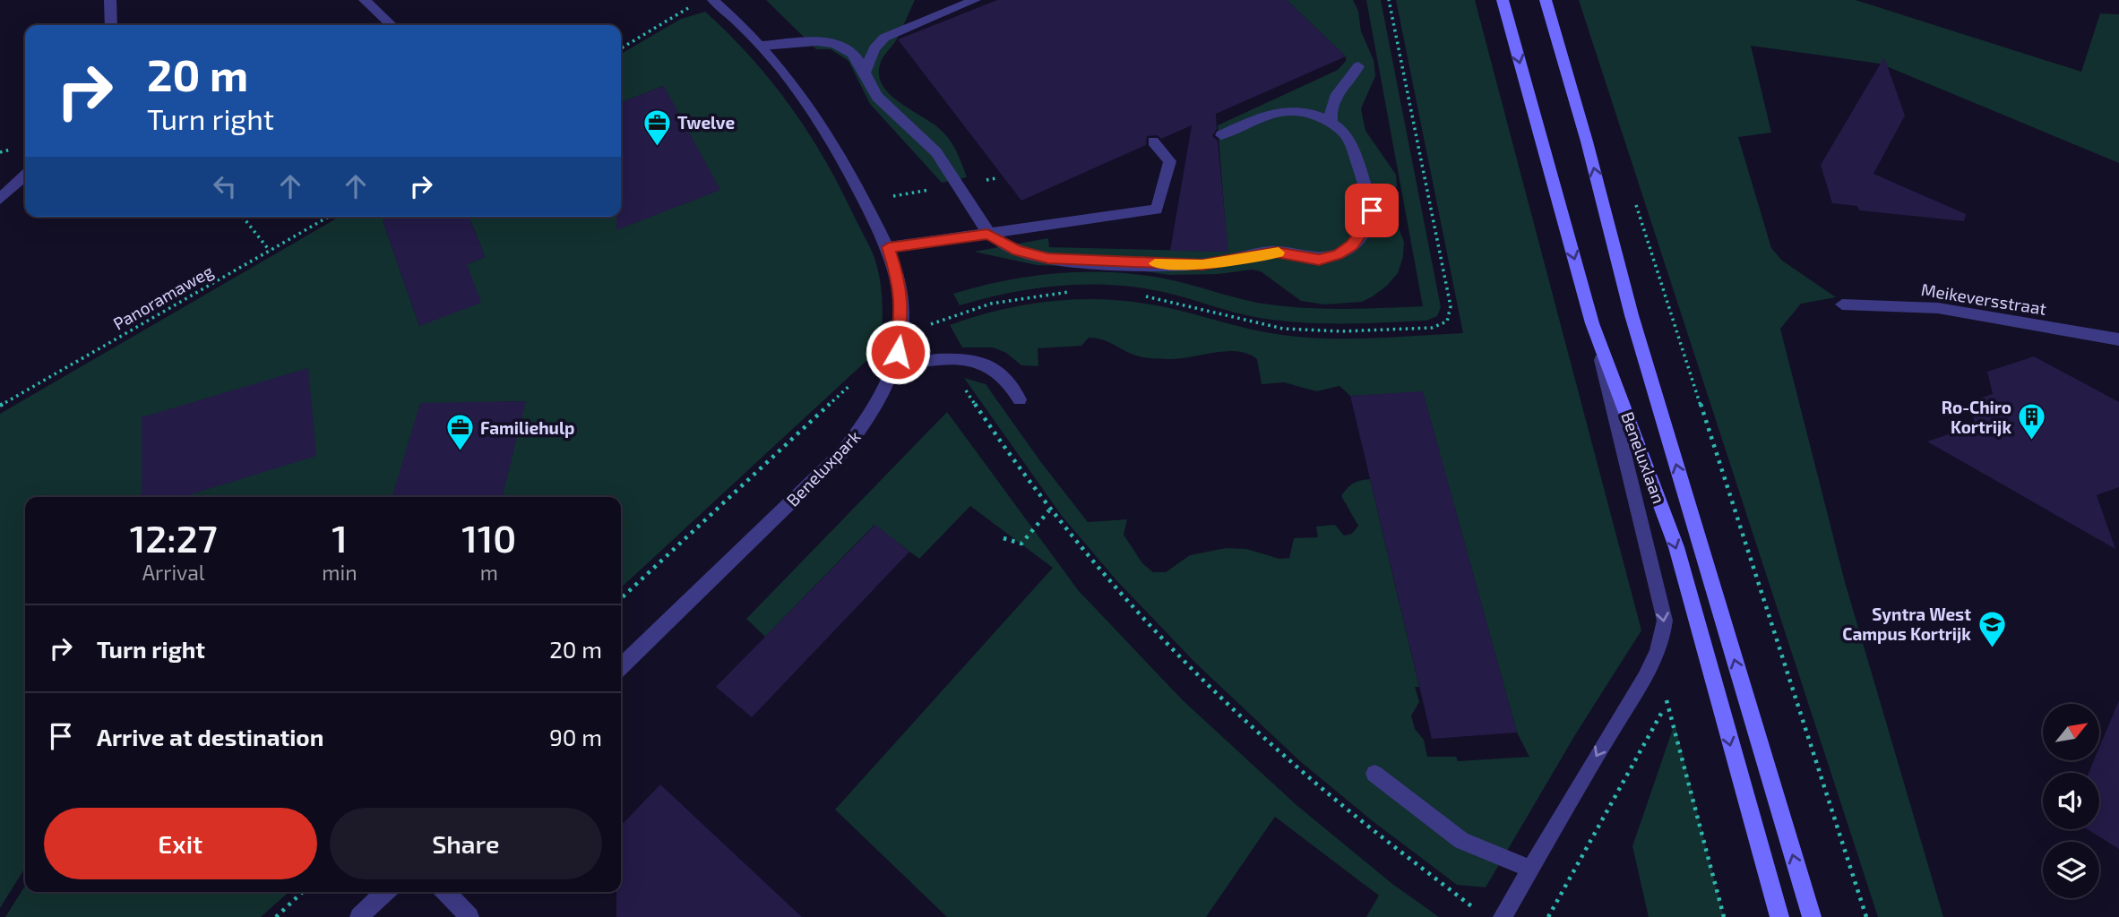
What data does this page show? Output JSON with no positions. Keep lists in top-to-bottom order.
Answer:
{
  "streets": {
    "main road": ["Beneluxlaan"],
    "street": ["Meikeversstraat", "Beneluxpark"],
    "path": ["Panoramaweg"]
  },
  "places": {
    "office": ["Twelve", "Familiehulp"],
    "building": ["Ro-Chiro Kortrijk"],
    "school or university": ["Syntra West Campus Kortrijk"]
  },
  "north": "top right",
  "page": {
    "turn": ["20 m", "Turn right"],
    "eta": [
      "12:27",
      "Arrival",
      "1",
      "min",
      "110",
      "m"
    ],
    "list": [
      {
        "name": "Turn right",
        "value": "20 m"
      },
      {
        "name": "Arrive at destination",
        "value": "90 m"
      }
    ],
    "buttons": ["Exit", "Share"]
  }
}
